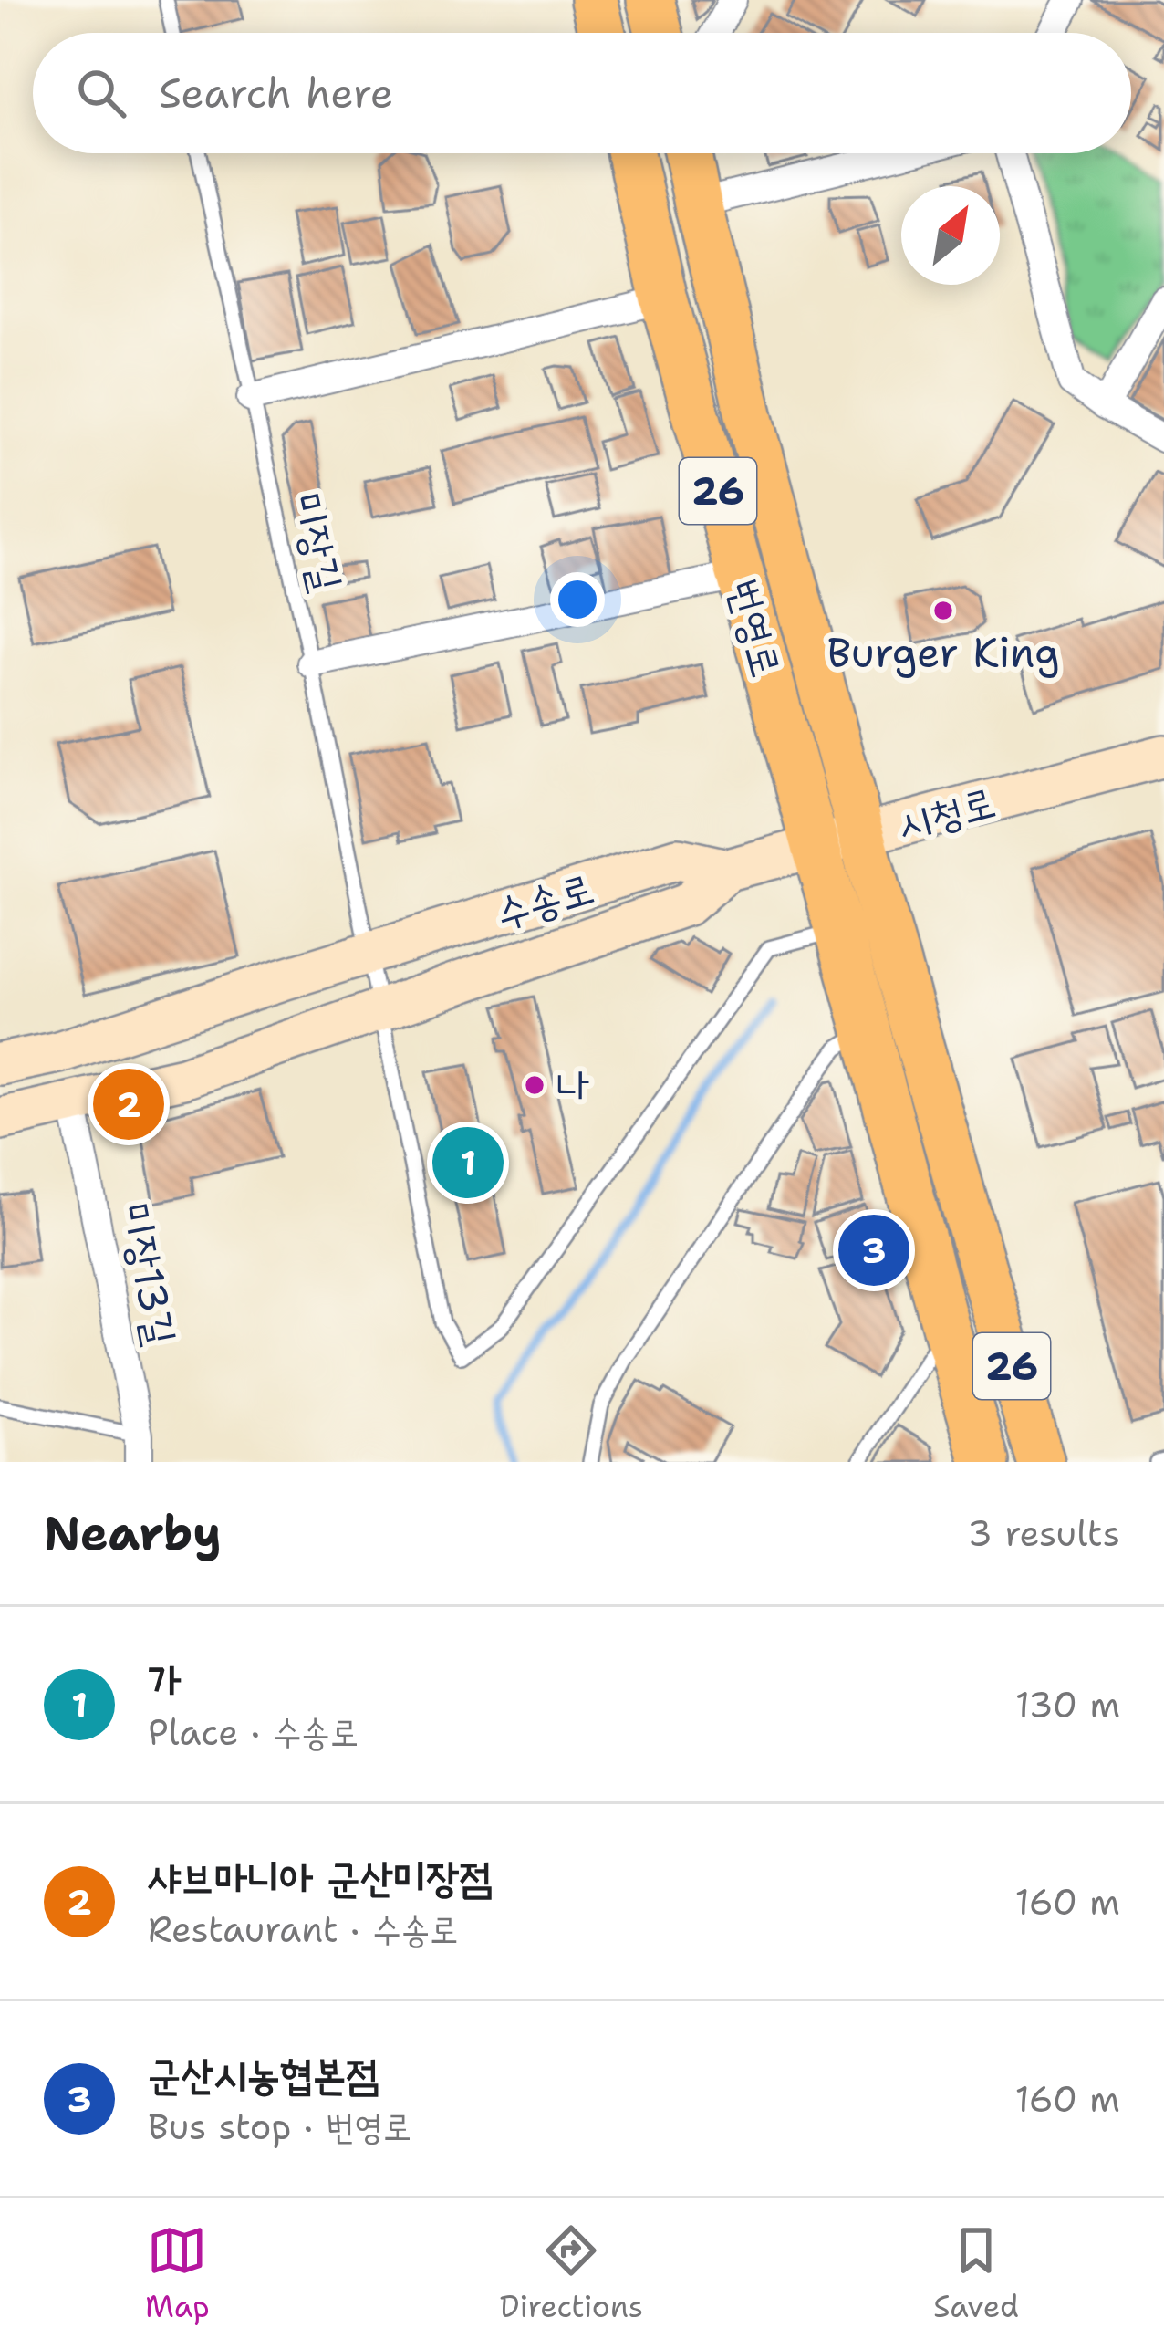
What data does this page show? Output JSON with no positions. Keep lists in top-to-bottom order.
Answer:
{
  "streets": {
    "main road": ["26", "번영로"],
    "street": ["시청로", "수송로", "미장13길"],
    "lane": ["미장길"]
  },
  "crossings": [
    ["미장길", "수송로"],
    ["번영로", "시청로"],
    ["시청로", "수송로"],
    ["수송로", "미장13길"]
  ],
  "places": ["Burger King", "나"],
  "north": "top right",
  "page": {
    "search": "Search here",
    "pins": ["2", "1", "3"],
    "heading": ["Nearby", "3 results"],
    "list": [
      {
        "mark": "1",
        "name": "가",
        "note": "Place · 수송로",
        "value": "130 m"
      },
      {
        "mark": "2",
        "name": "샤브마니아 군산미장점",
        "note": "Restaurant · 수송로",
        "value": "160 m"
      },
      {
        "mark": "3",
        "name": "군산시농협본점",
        "note": "Bus stop · 번영로",
        "value": "160 m"
      }
    ],
    "nav": ["Map", "Directions", "Saved"]
  }
}
